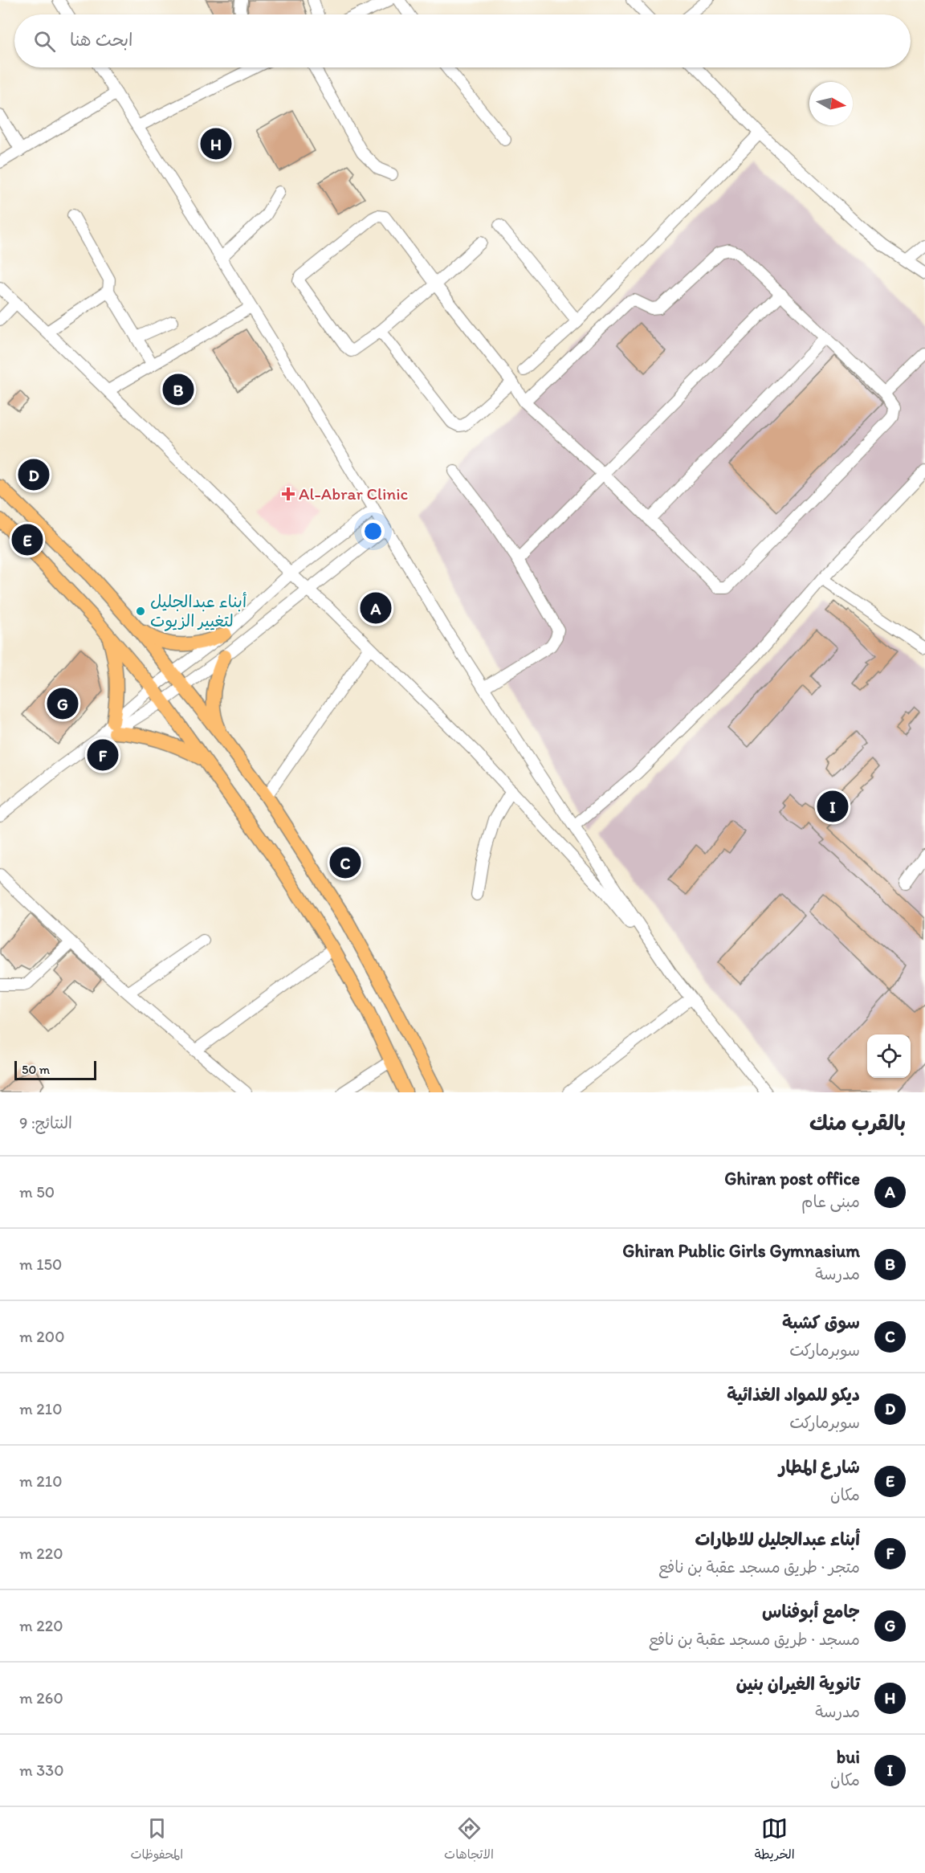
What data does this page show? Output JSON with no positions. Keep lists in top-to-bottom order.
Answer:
{
  "places": {
    "health": ["Al-Abrar Clinic"],
    "other": ["أبناء عبدالجليل لتغيير الزيوت"]
  },
  "scale_bar": "50 m",
  "north": "right",
  "page": {
    "search": "ابحث هنا",
    "pins": [
      "H",
      "B",
      "D",
      "E",
      "A",
      "G",
      "F",
      "I",
      "C"
    ],
    "scale": "50 m",
    "heading": ["بالقرب منك", "النتائج: 9"],
    "list": [
      {
        "mark": "A",
        "name": "Ghiran post office",
        "note": "مبنى عام",
        "value": "50 m"
      },
      {
        "mark": "B",
        "name": "Ghiran Public Girls Gymnasium",
        "note": "مدرسة",
        "value": "150 m"
      },
      {
        "mark": "C",
        "name": "سوق كشبة",
        "note": "سوبرماركت",
        "value": "200 m"
      },
      {
        "mark": "D",
        "name": "ديكو للمواد الغذائية",
        "note": "سوبرماركت",
        "value": "210 m"
      },
      {
        "mark": "E",
        "name": "شارع المطار",
        "note": "مكان",
        "value": "210 m"
      },
      {
        "mark": "F",
        "name": "أبناء عبدالجليل للاطارات",
        "note": "متجر · طريق مسجد عقبة بن نافع",
        "value": "220 m"
      },
      {
        "mark": "G",
        "name": "جامع أبوفناس",
        "note": "مسجد · طريق مسجد عقبة بن نافع",
        "value": "220 m"
      },
      {
        "mark": "H",
        "name": "تانوية الغيران بنين",
        "note": "مدرسة",
        "value": "260 m"
      },
      {
        "mark": "I",
        "name": "bui",
        "note": "مكان",
        "value": "330 m"
      }
    ],
    "nav": ["الخريطة", "الاتجاهات", "المحفوظات"]
  }
}
